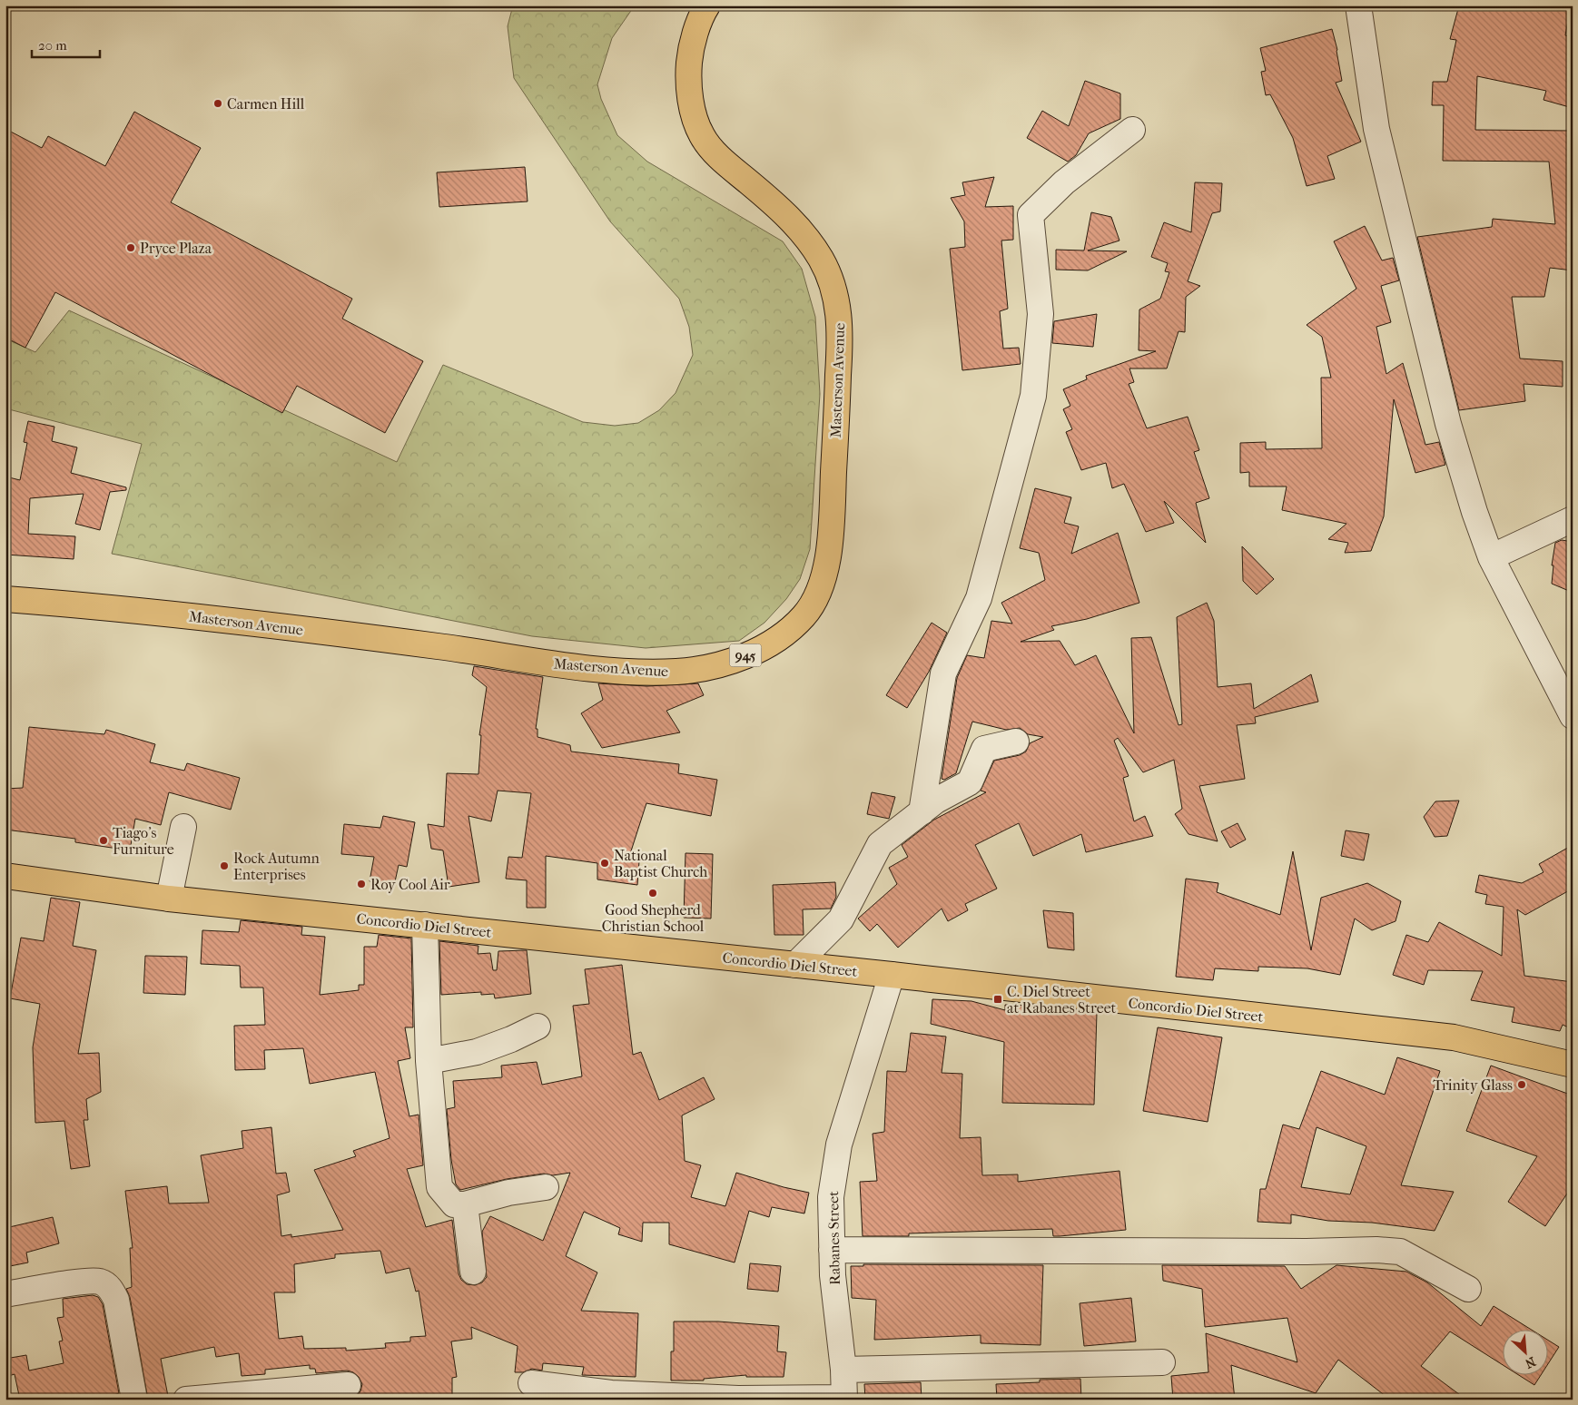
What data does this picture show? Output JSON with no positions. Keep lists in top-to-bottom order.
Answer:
{
  "streets": {
    "main road": ["Masterson Avenue", "945", "Concordio Diel Street"],
    "street": ["Rabanes Street"]
  },
  "crossings": [
    ["Concordio Diel Street", "Rabanes Street"]
  ],
  "places": {
    "other": [
      "Carmen Hill",
      "Pryce Plaza",
      "Tiago’s Furniture",
      "National Baptist Church",
      "Rock Autumn Enterprises",
      "Roy Cool Air",
      "Good Shepherd Christian School",
      "Trinity Glass"
    ],
    "transit": ["C. Diel Street at Rabanes Street"]
  },
  "scale_bar": "20 m",
  "north": "bottom right"
}
